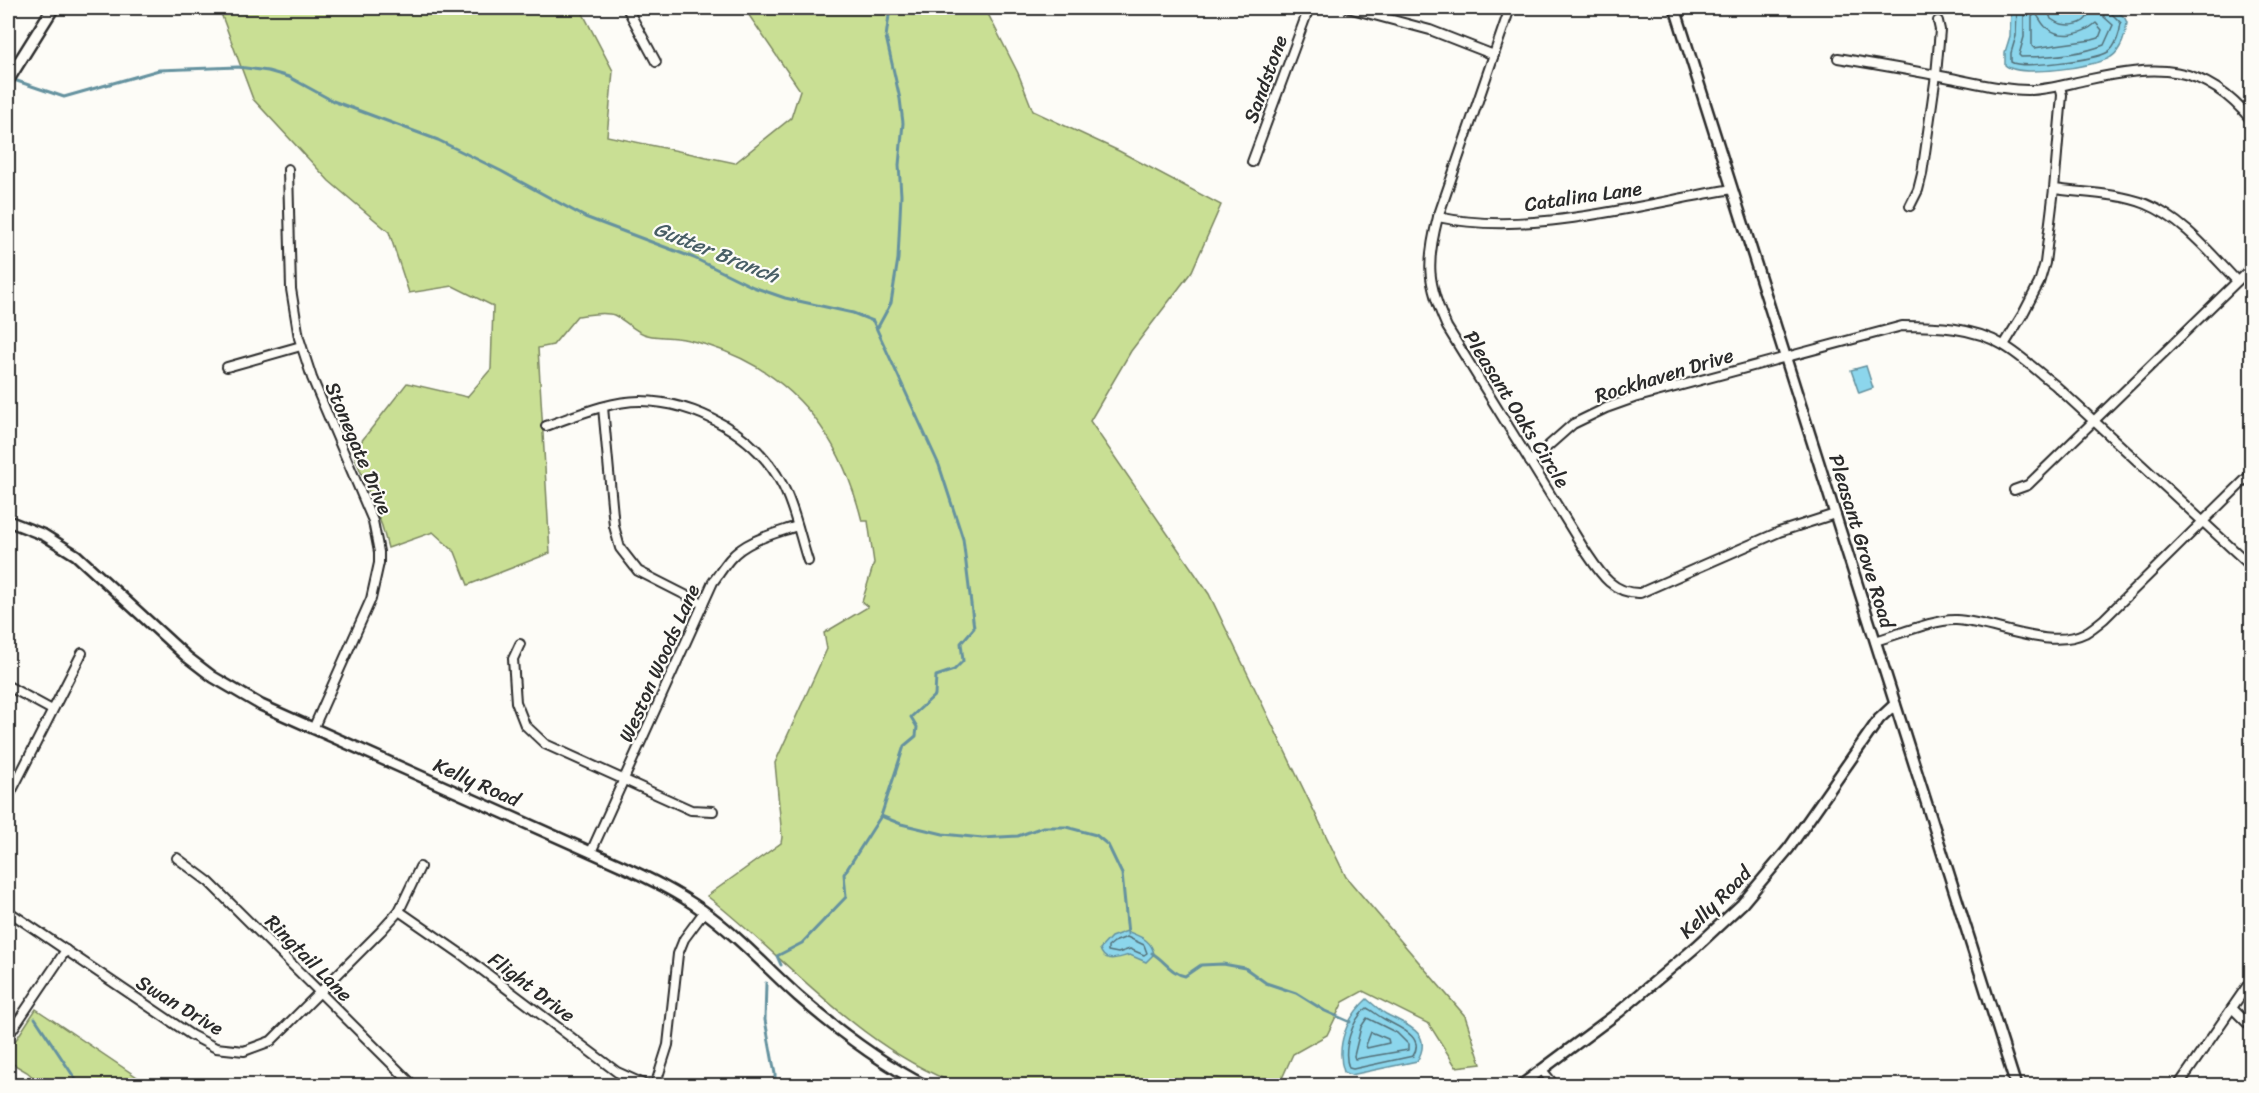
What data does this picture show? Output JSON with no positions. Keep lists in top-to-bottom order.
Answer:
{
  "streets": {
    "street": [
      "Sandstone",
      "Catalina Lane",
      "Rockhaven Drive",
      "Pleasant Oaks Circle",
      "Stonegate Drive",
      "Pleasant Grove Road",
      "Weston Woods Lane",
      "Kelly Road",
      "Ringtail Lane",
      "Flight Drive",
      "Swan Drive"
    ]
  },
  "crossings": [
    ["Catalina Lane", "Pleasant Oaks Circle"],
    ["Catalina Lane", "Pleasant Grove Road"],
    ["Rockhaven Drive", "Pleasant Oaks Circle"],
    ["Rockhaven Drive", "Pleasant Grove Road"],
    ["Pleasant Oaks Circle", "Pleasant Grove Road"],
    ["Stonegate Drive", "Kelly Road"],
    ["Pleasant Grove Road", "Kelly Road"],
    ["Weston Woods Lane", "Kelly Road"],
    ["Ringtail Lane", "Swan Drive"],
    ["Flight Drive", "Swan Drive"]
  ],
  "water": ["Gutter Branch"]
}
